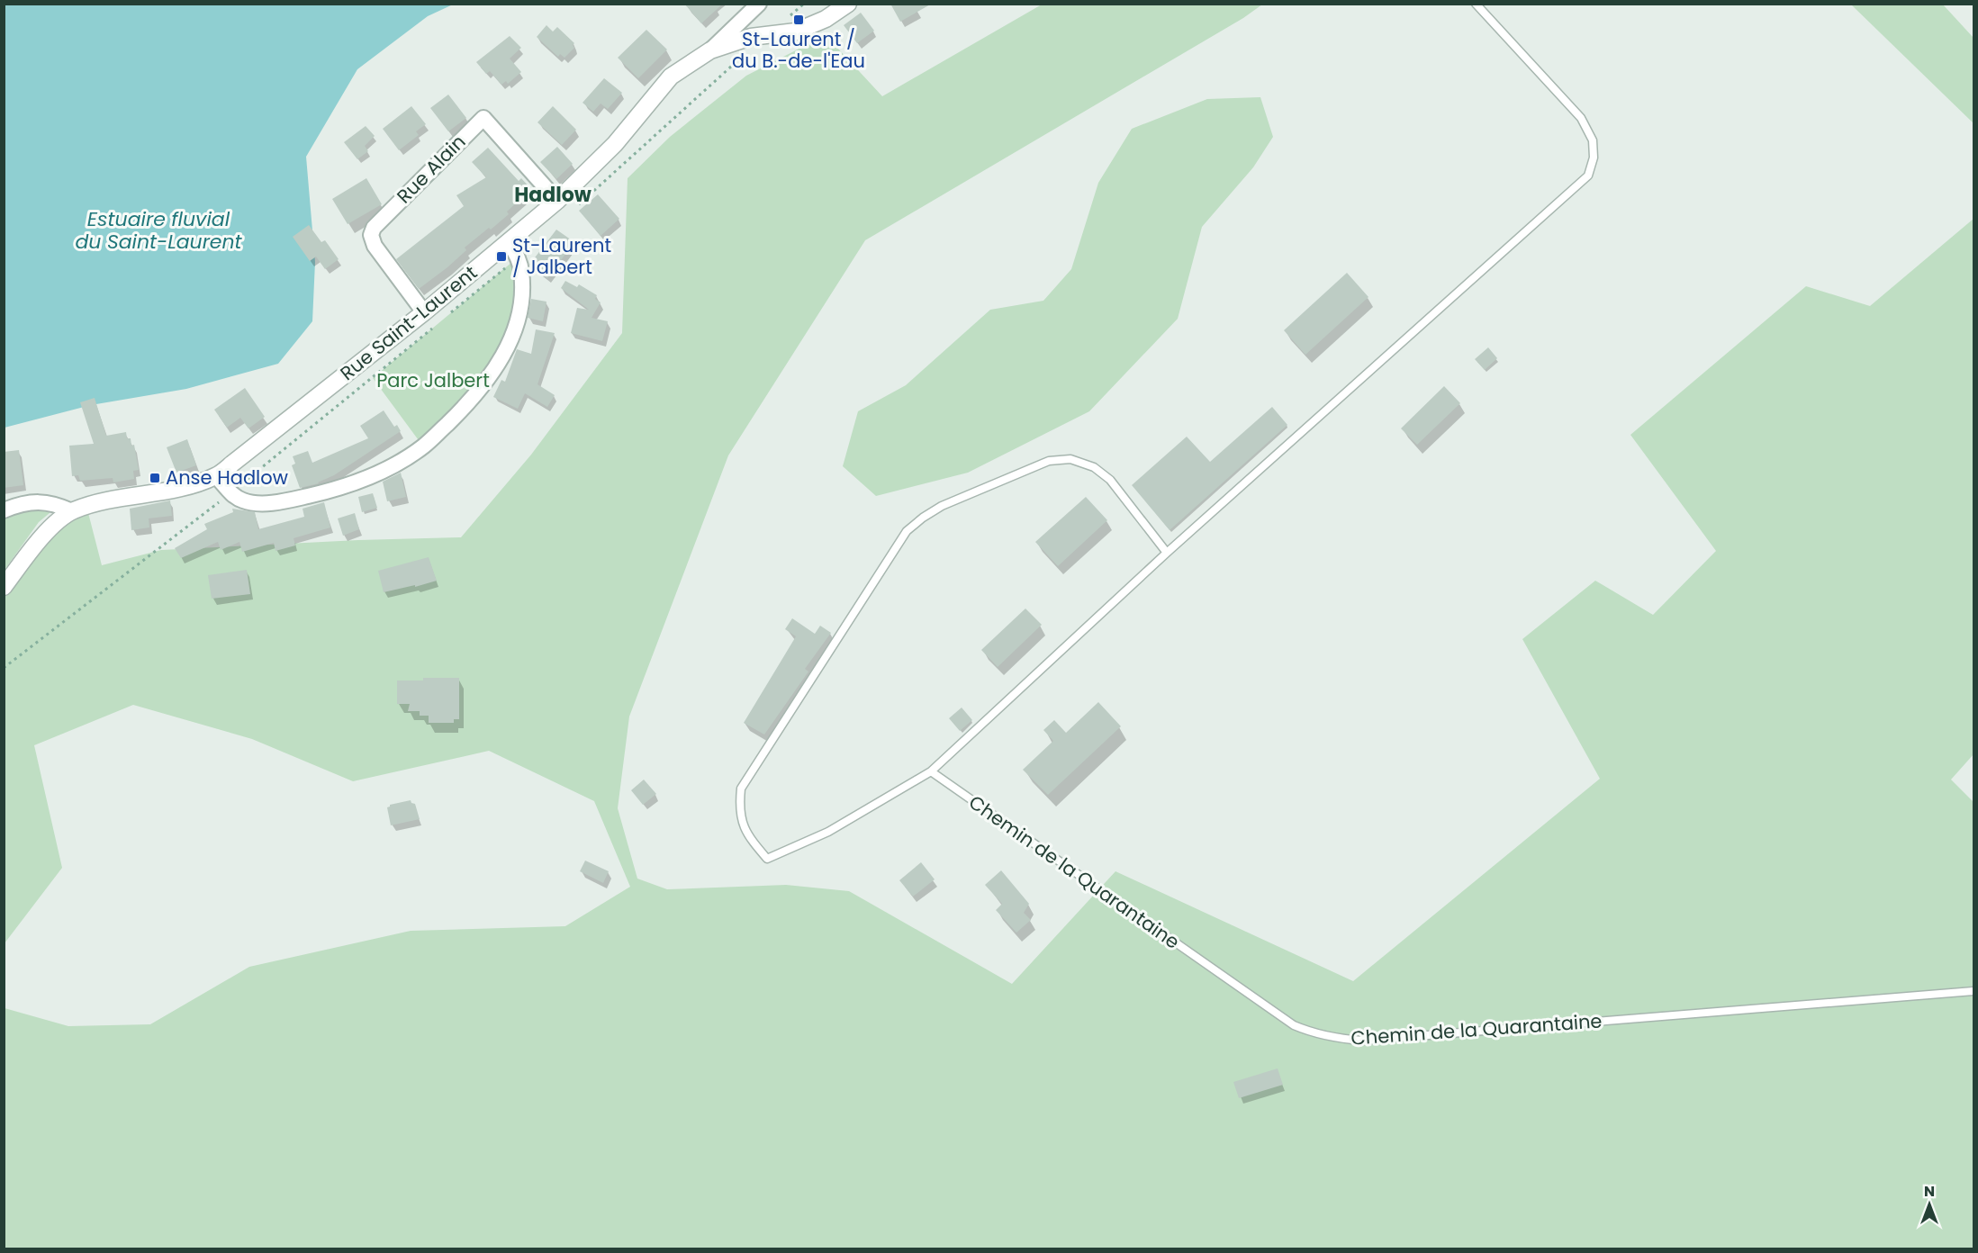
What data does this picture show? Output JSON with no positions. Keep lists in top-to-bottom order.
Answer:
{
  "streets": {
    "street": ["Rue Alain", "Rue Saint-Laurent"],
    "lane": ["Chemin de la Quarantaine"]
  },
  "crossings": [
    ["Rue Alain", "Rue Saint-Laurent"]
  ],
  "districts": ["Hadlow"],
  "water": ["Estuaire fluvial du Saint-Laurent"],
  "parks": ["Parc Jalbert"],
  "places": {
    "transit": ["St-Laurent / du B.-de-l'Eau", "St-Laurent / Jalbert", "Anse Hadlow"]
  },
  "north": "top"
}
